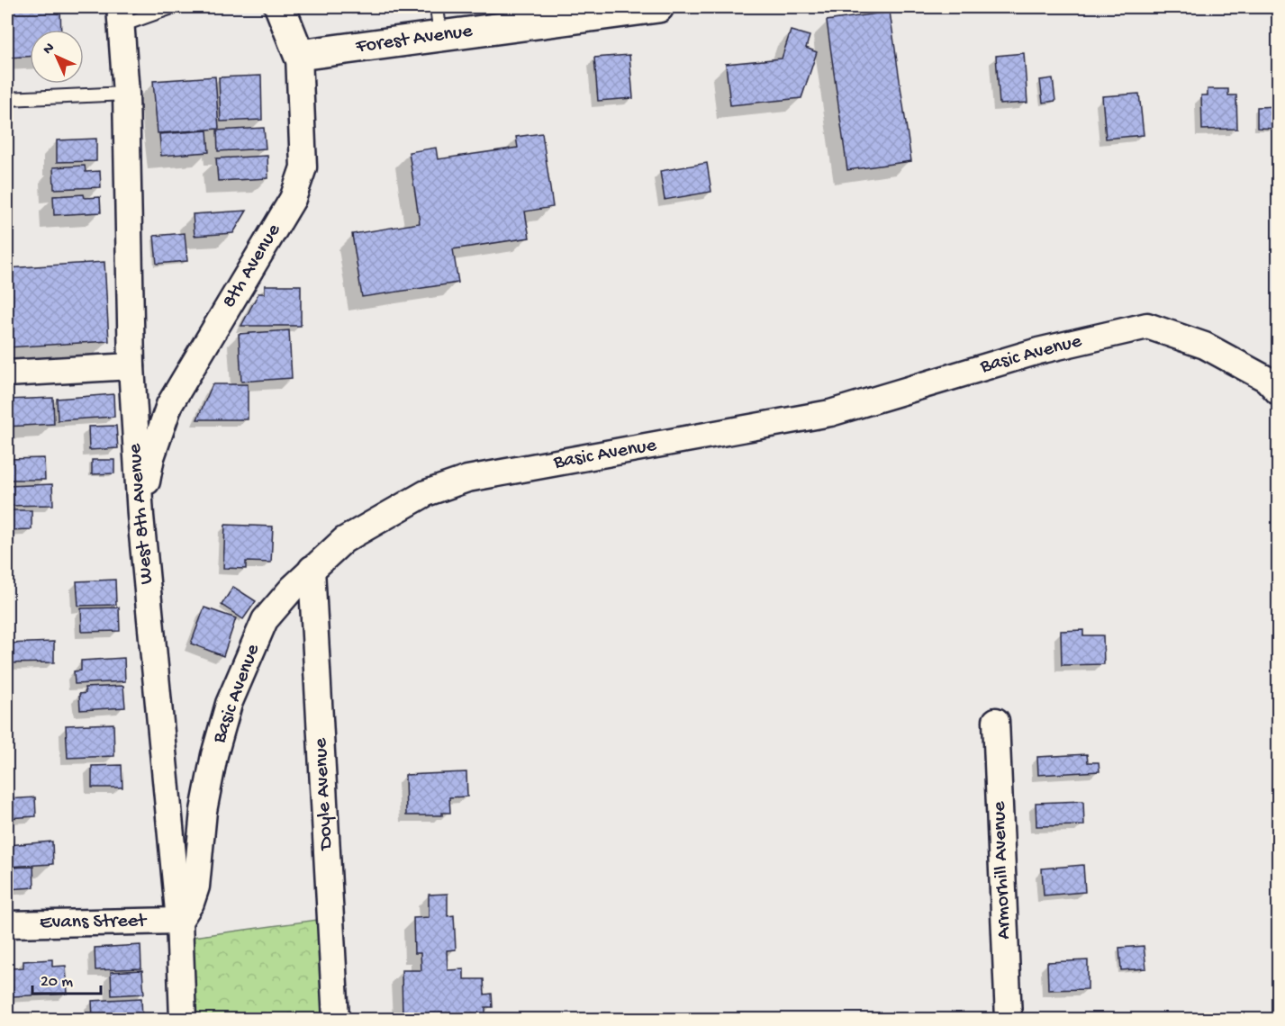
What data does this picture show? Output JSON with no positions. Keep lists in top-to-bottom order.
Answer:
{
  "streets": {
    "street": [
      "Forest Avenue",
      "8th Avenue",
      "Basic Avenue",
      "West 8th Avenue",
      "Doyle Avenue",
      "Armorhill Avenue",
      "Evans Street"
    ]
  },
  "crossings": [
    ["Forest Avenue", "8th Avenue"],
    ["8th Avenue", "West 8th Avenue"],
    ["Basic Avenue", "West 8th Avenue"],
    ["Basic Avenue", "Doyle Avenue"],
    ["Basic Avenue", "Evans Street"],
    ["West 8th Avenue", "Evans Street"]
  ],
  "scale_bar": "20 m",
  "north": "top left"
}
